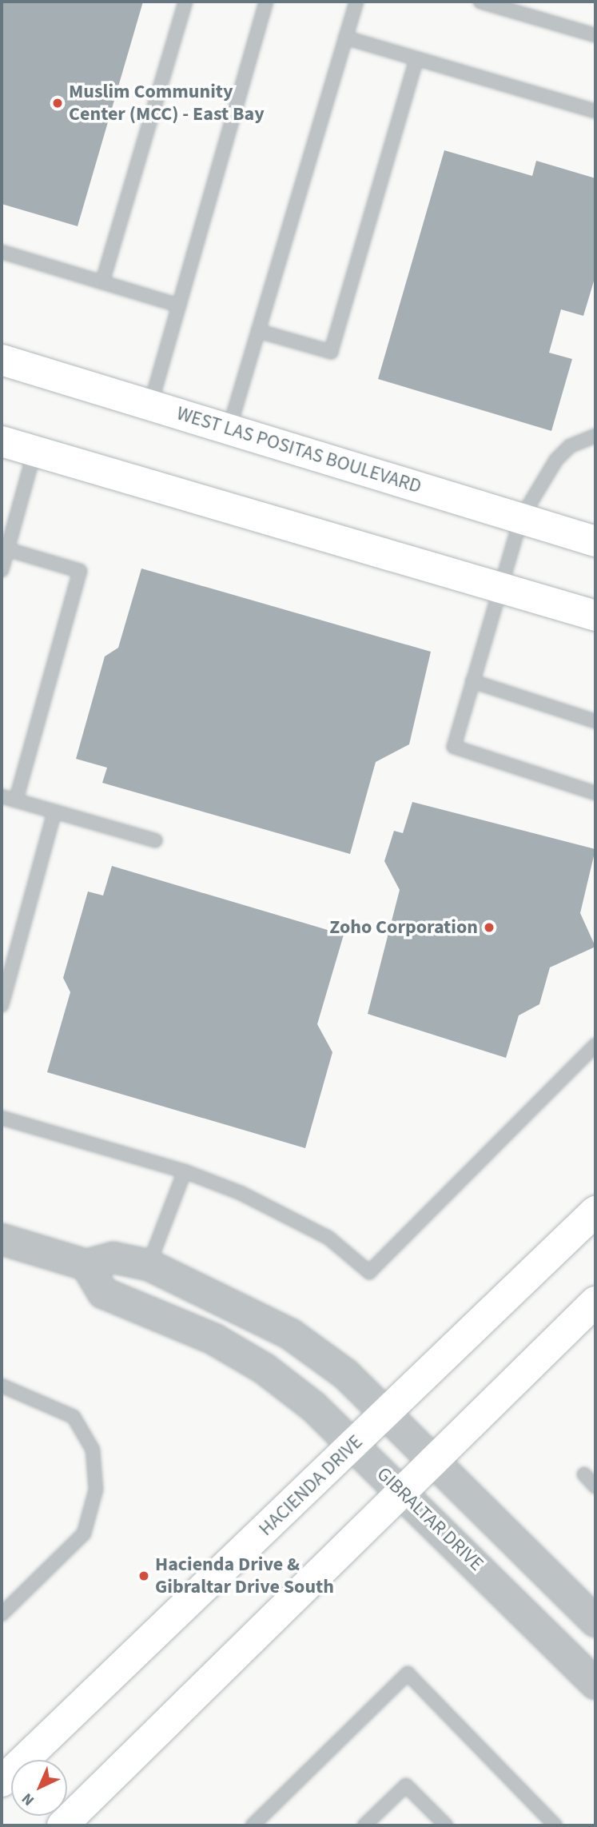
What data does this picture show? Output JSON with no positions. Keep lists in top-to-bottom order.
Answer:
{
  "streets": {
    "main road": ["WEST LAS POSITAS BOULEVARD", "HACIENDA DRIVE"],
    "street": ["GIBRALTAR DRIVE"]
  },
  "crossings": [
    ["HACIENDA DRIVE", "GIBRALTAR DRIVE"]
  ],
  "places": ["Muslim Community Center (MCC) - East Bay", "Zoho Corporation", "Hacienda Drive & Gibraltar Drive South"],
  "north": "bottom left"
}
